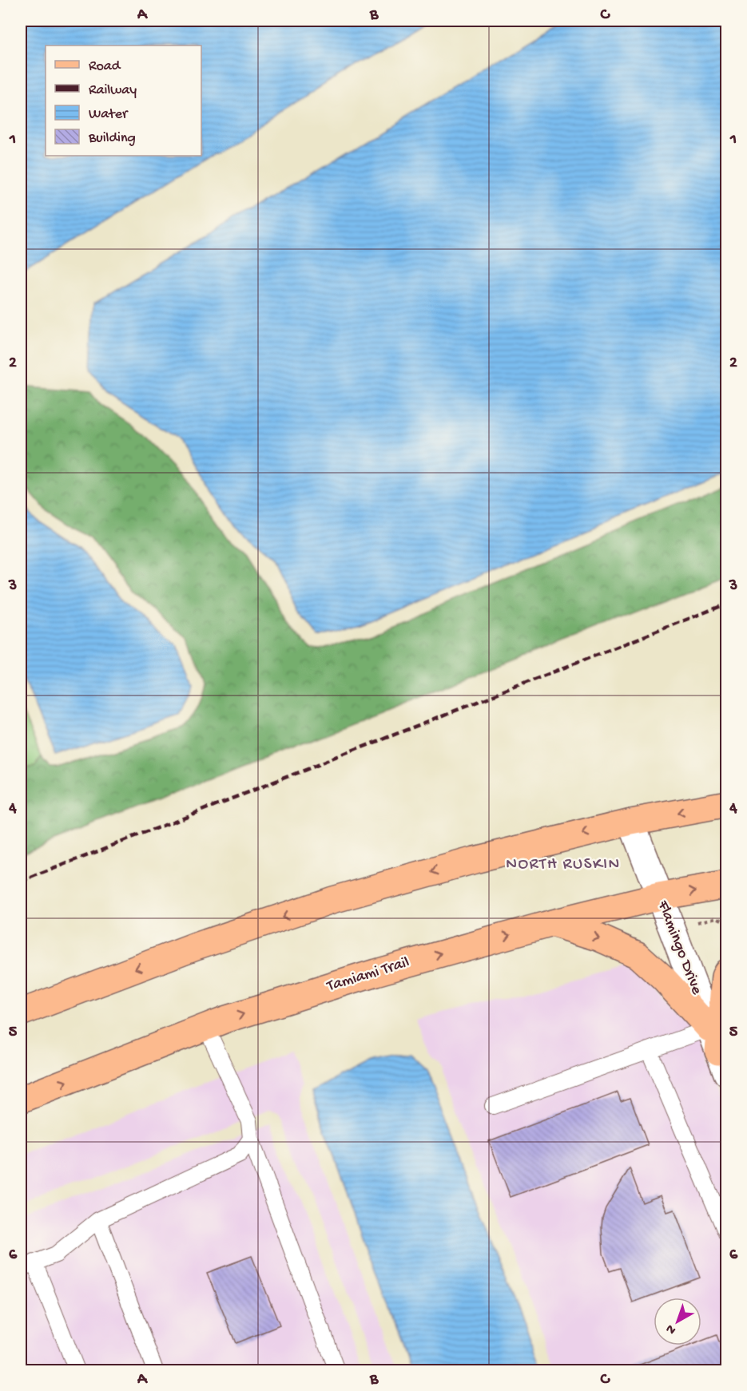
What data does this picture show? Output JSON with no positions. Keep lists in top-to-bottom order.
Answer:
{
  "streets": {
    "main road": ["Tamiami Trail"],
    "street": ["Flamingo Drive"]
  },
  "crossings": [
    ["Flamingo Drive", "Tamiami Trail"]
  ],
  "districts": ["NORTH RUSKIN"],
  "legend": [
    "Road",
    "Railway",
    "Water",
    "Building"
  ],
  "north": "bottom left",
  "grid": {
    "columns": ["A", "B", "C"],
    "rows": [
      "1",
      "2",
      "3",
      "4",
      "5",
      "6"
    ]
  }
}
